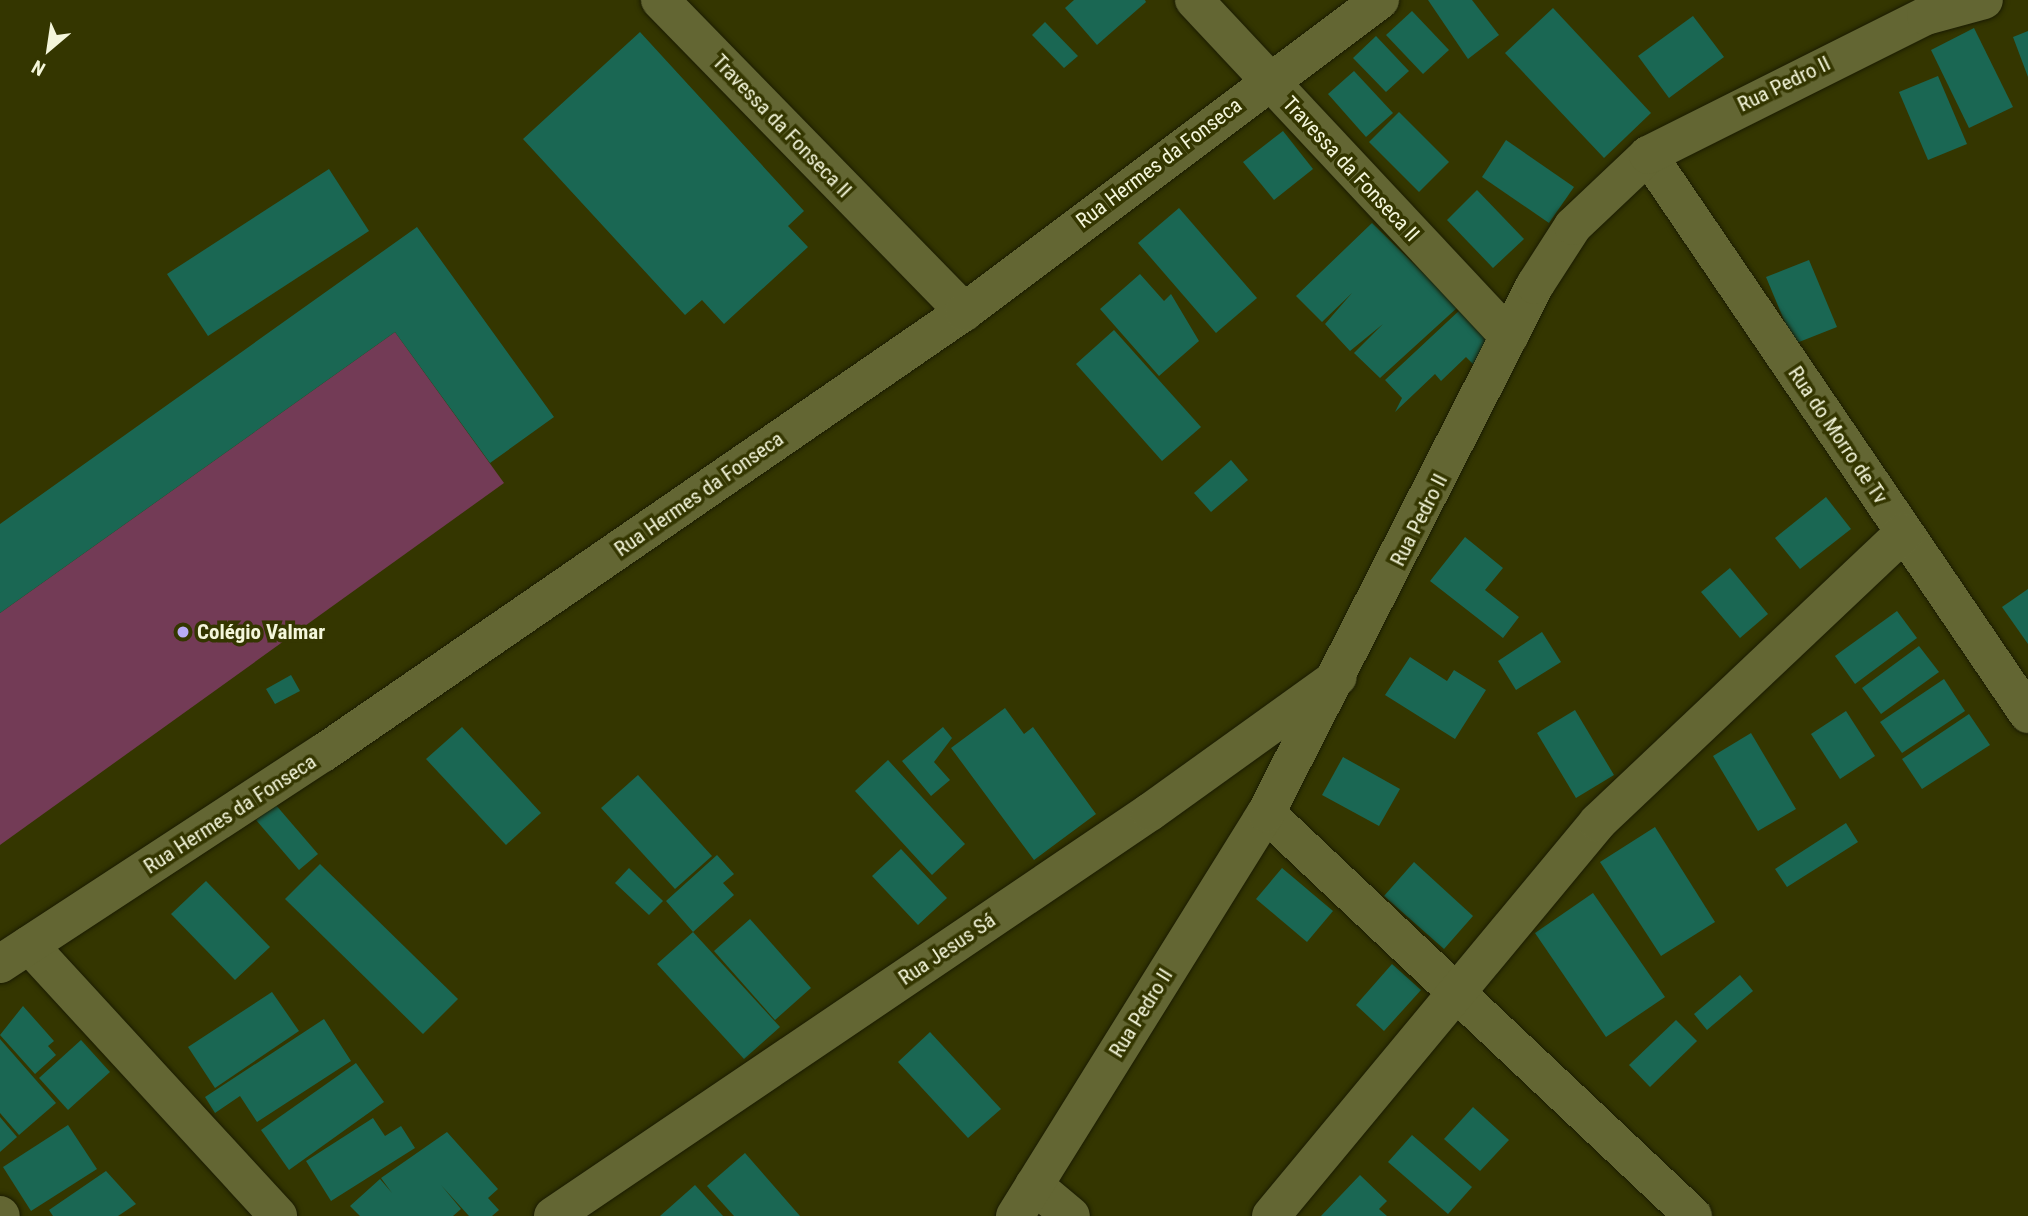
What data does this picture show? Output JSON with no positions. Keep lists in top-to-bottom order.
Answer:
{
  "streets": {
    "street": [
      "Rua Pedro II",
      "Travessa da Fonseca II",
      "Rua Hermes da Fonseca",
      "Rua do Morro de Tv",
      "Rua Jesus Sá"
    ]
  },
  "crossings": [
    ["Rua Pedro II", "Travessa da Fonseca II"],
    ["Rua Pedro II", "Rua do Morro de Tv"],
    ["Rua Pedro II", "Rua Jesus Sá"],
    ["Travessa da Fonseca II", "Rua Hermes da Fonseca"]
  ],
  "places": ["Colégio Valmar"],
  "north": "bottom left"
}
